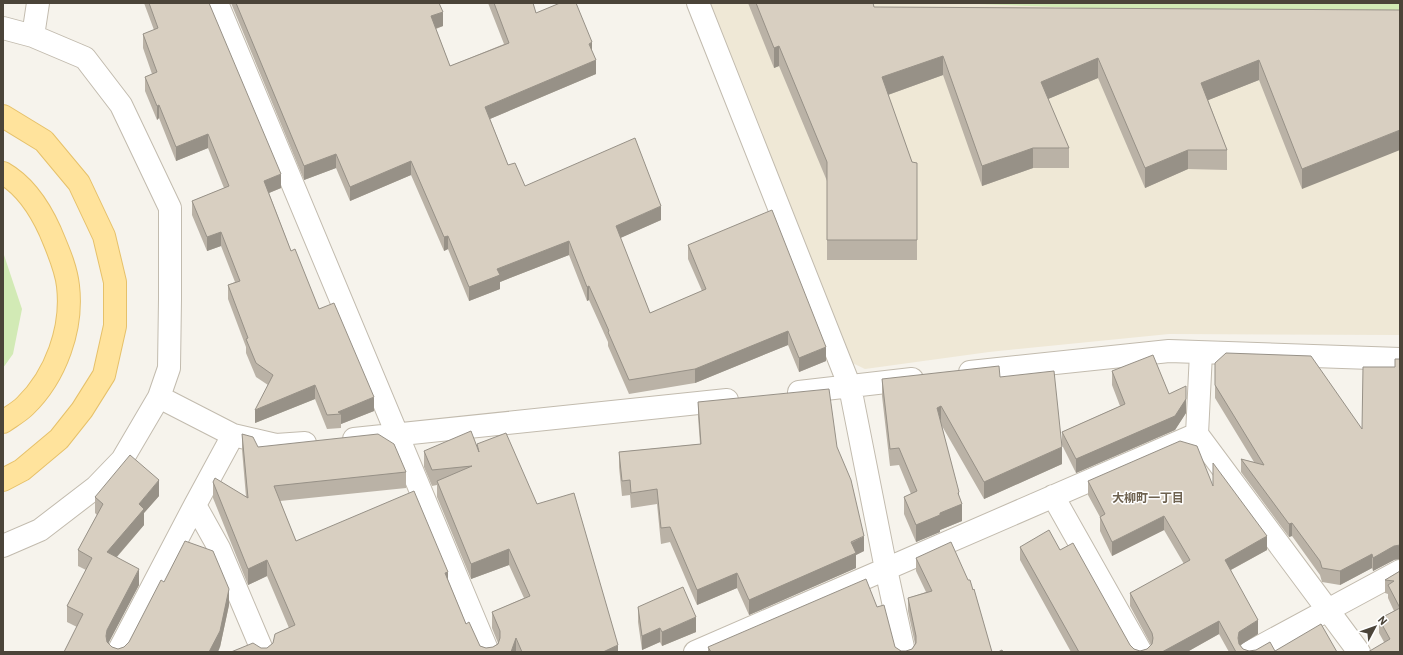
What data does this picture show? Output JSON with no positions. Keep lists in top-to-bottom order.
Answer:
{
  "districts": ["大柳町一丁目"],
  "north": "top right"
}
